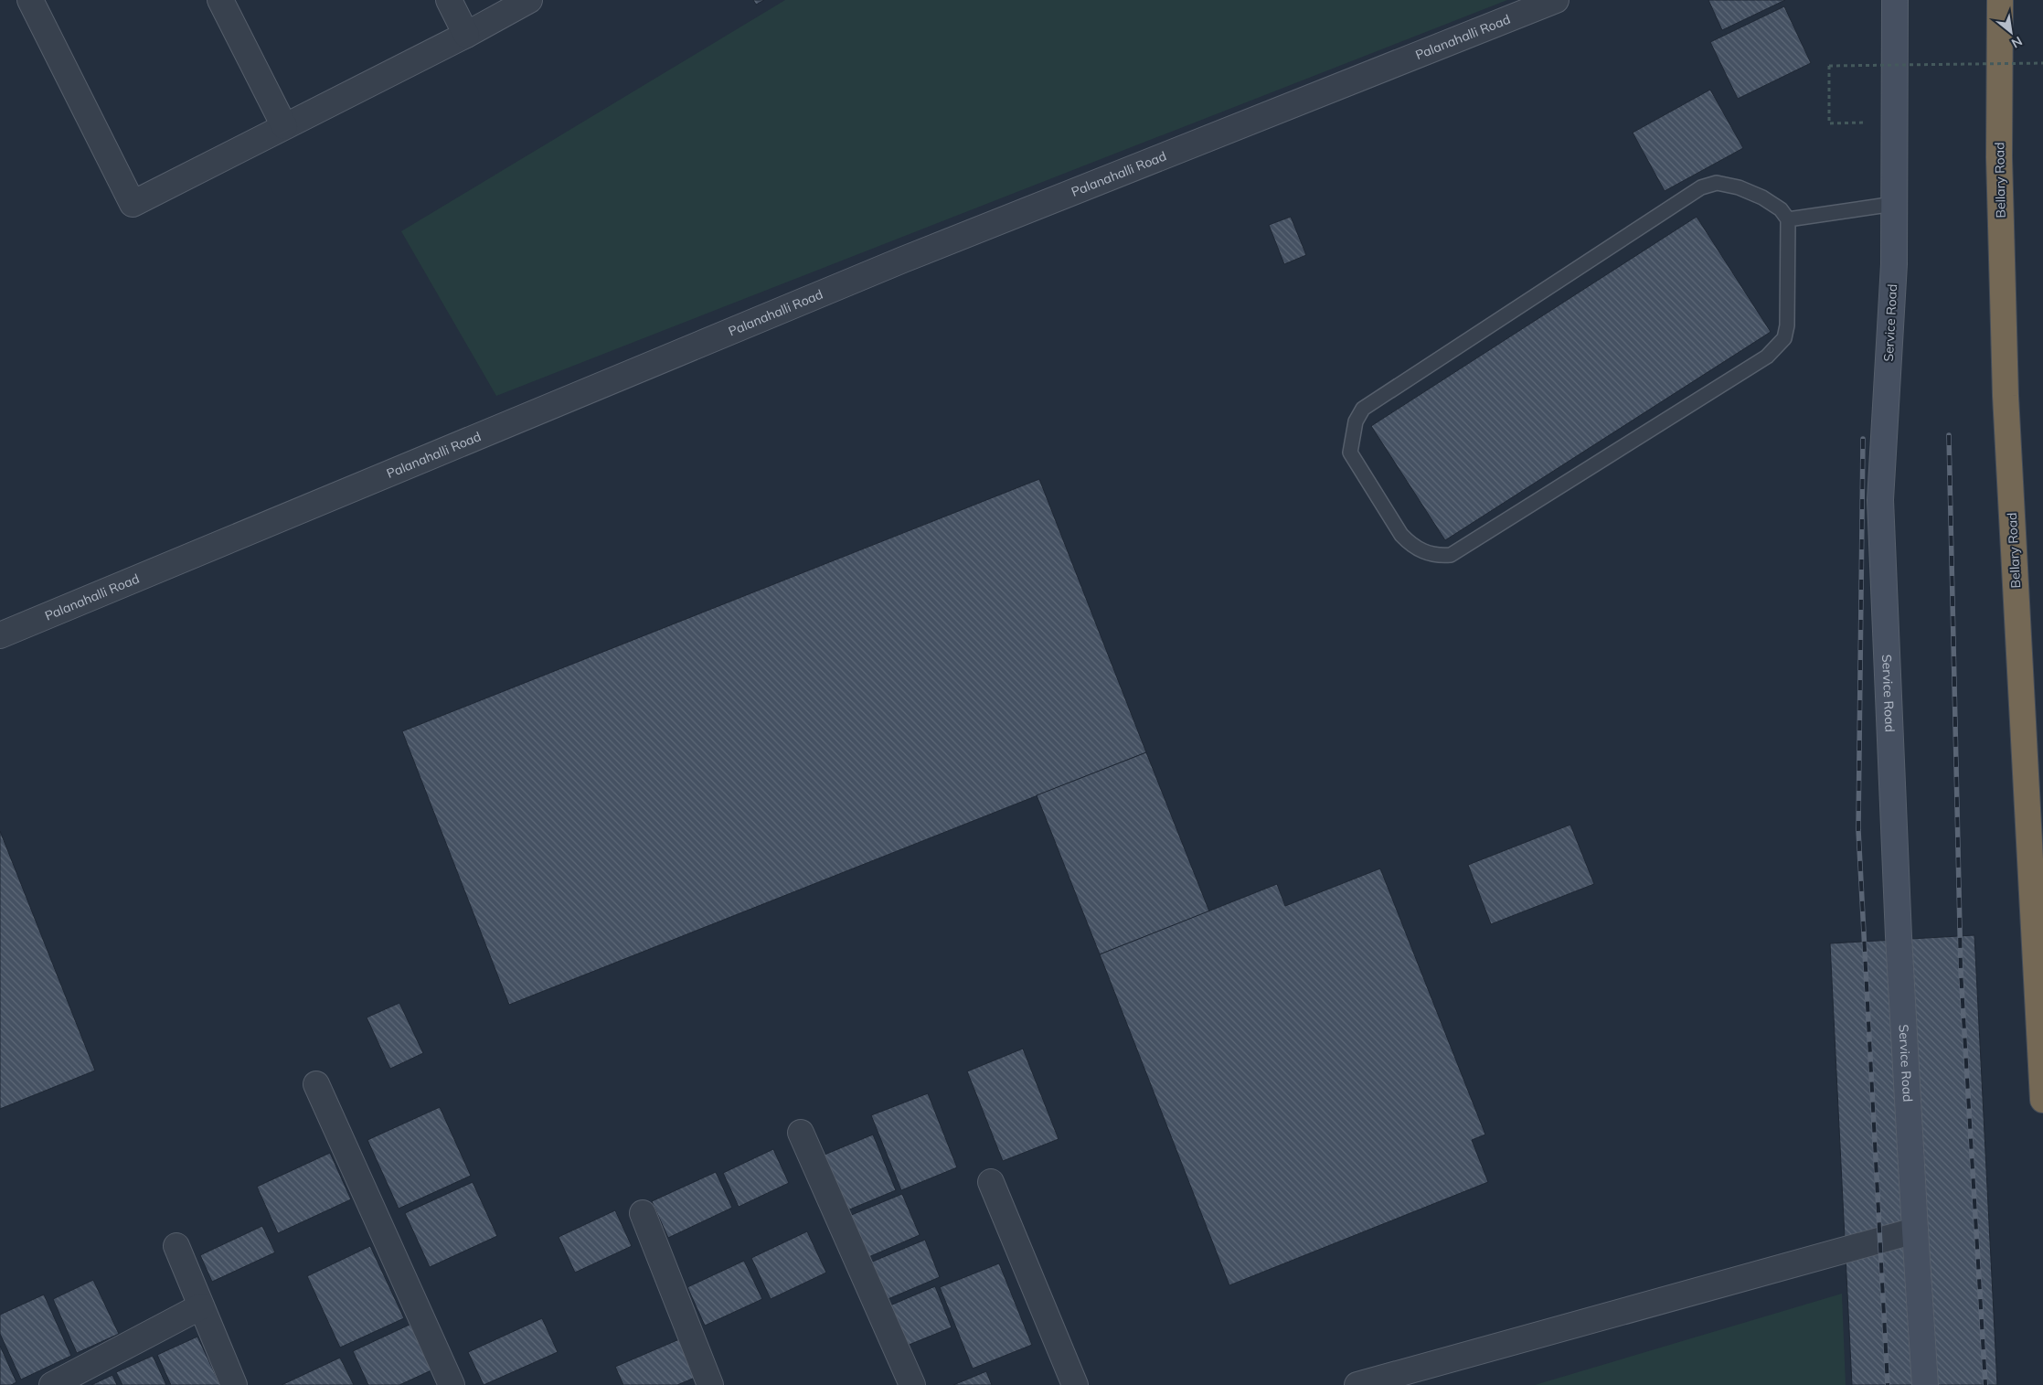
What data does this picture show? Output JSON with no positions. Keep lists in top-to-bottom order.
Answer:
{
  "streets": {
    "highway": ["Bellary Road"],
    "main road": ["Service Road"],
    "street": ["Palanahalli Road"]
  },
  "north": "bottom right"
}
